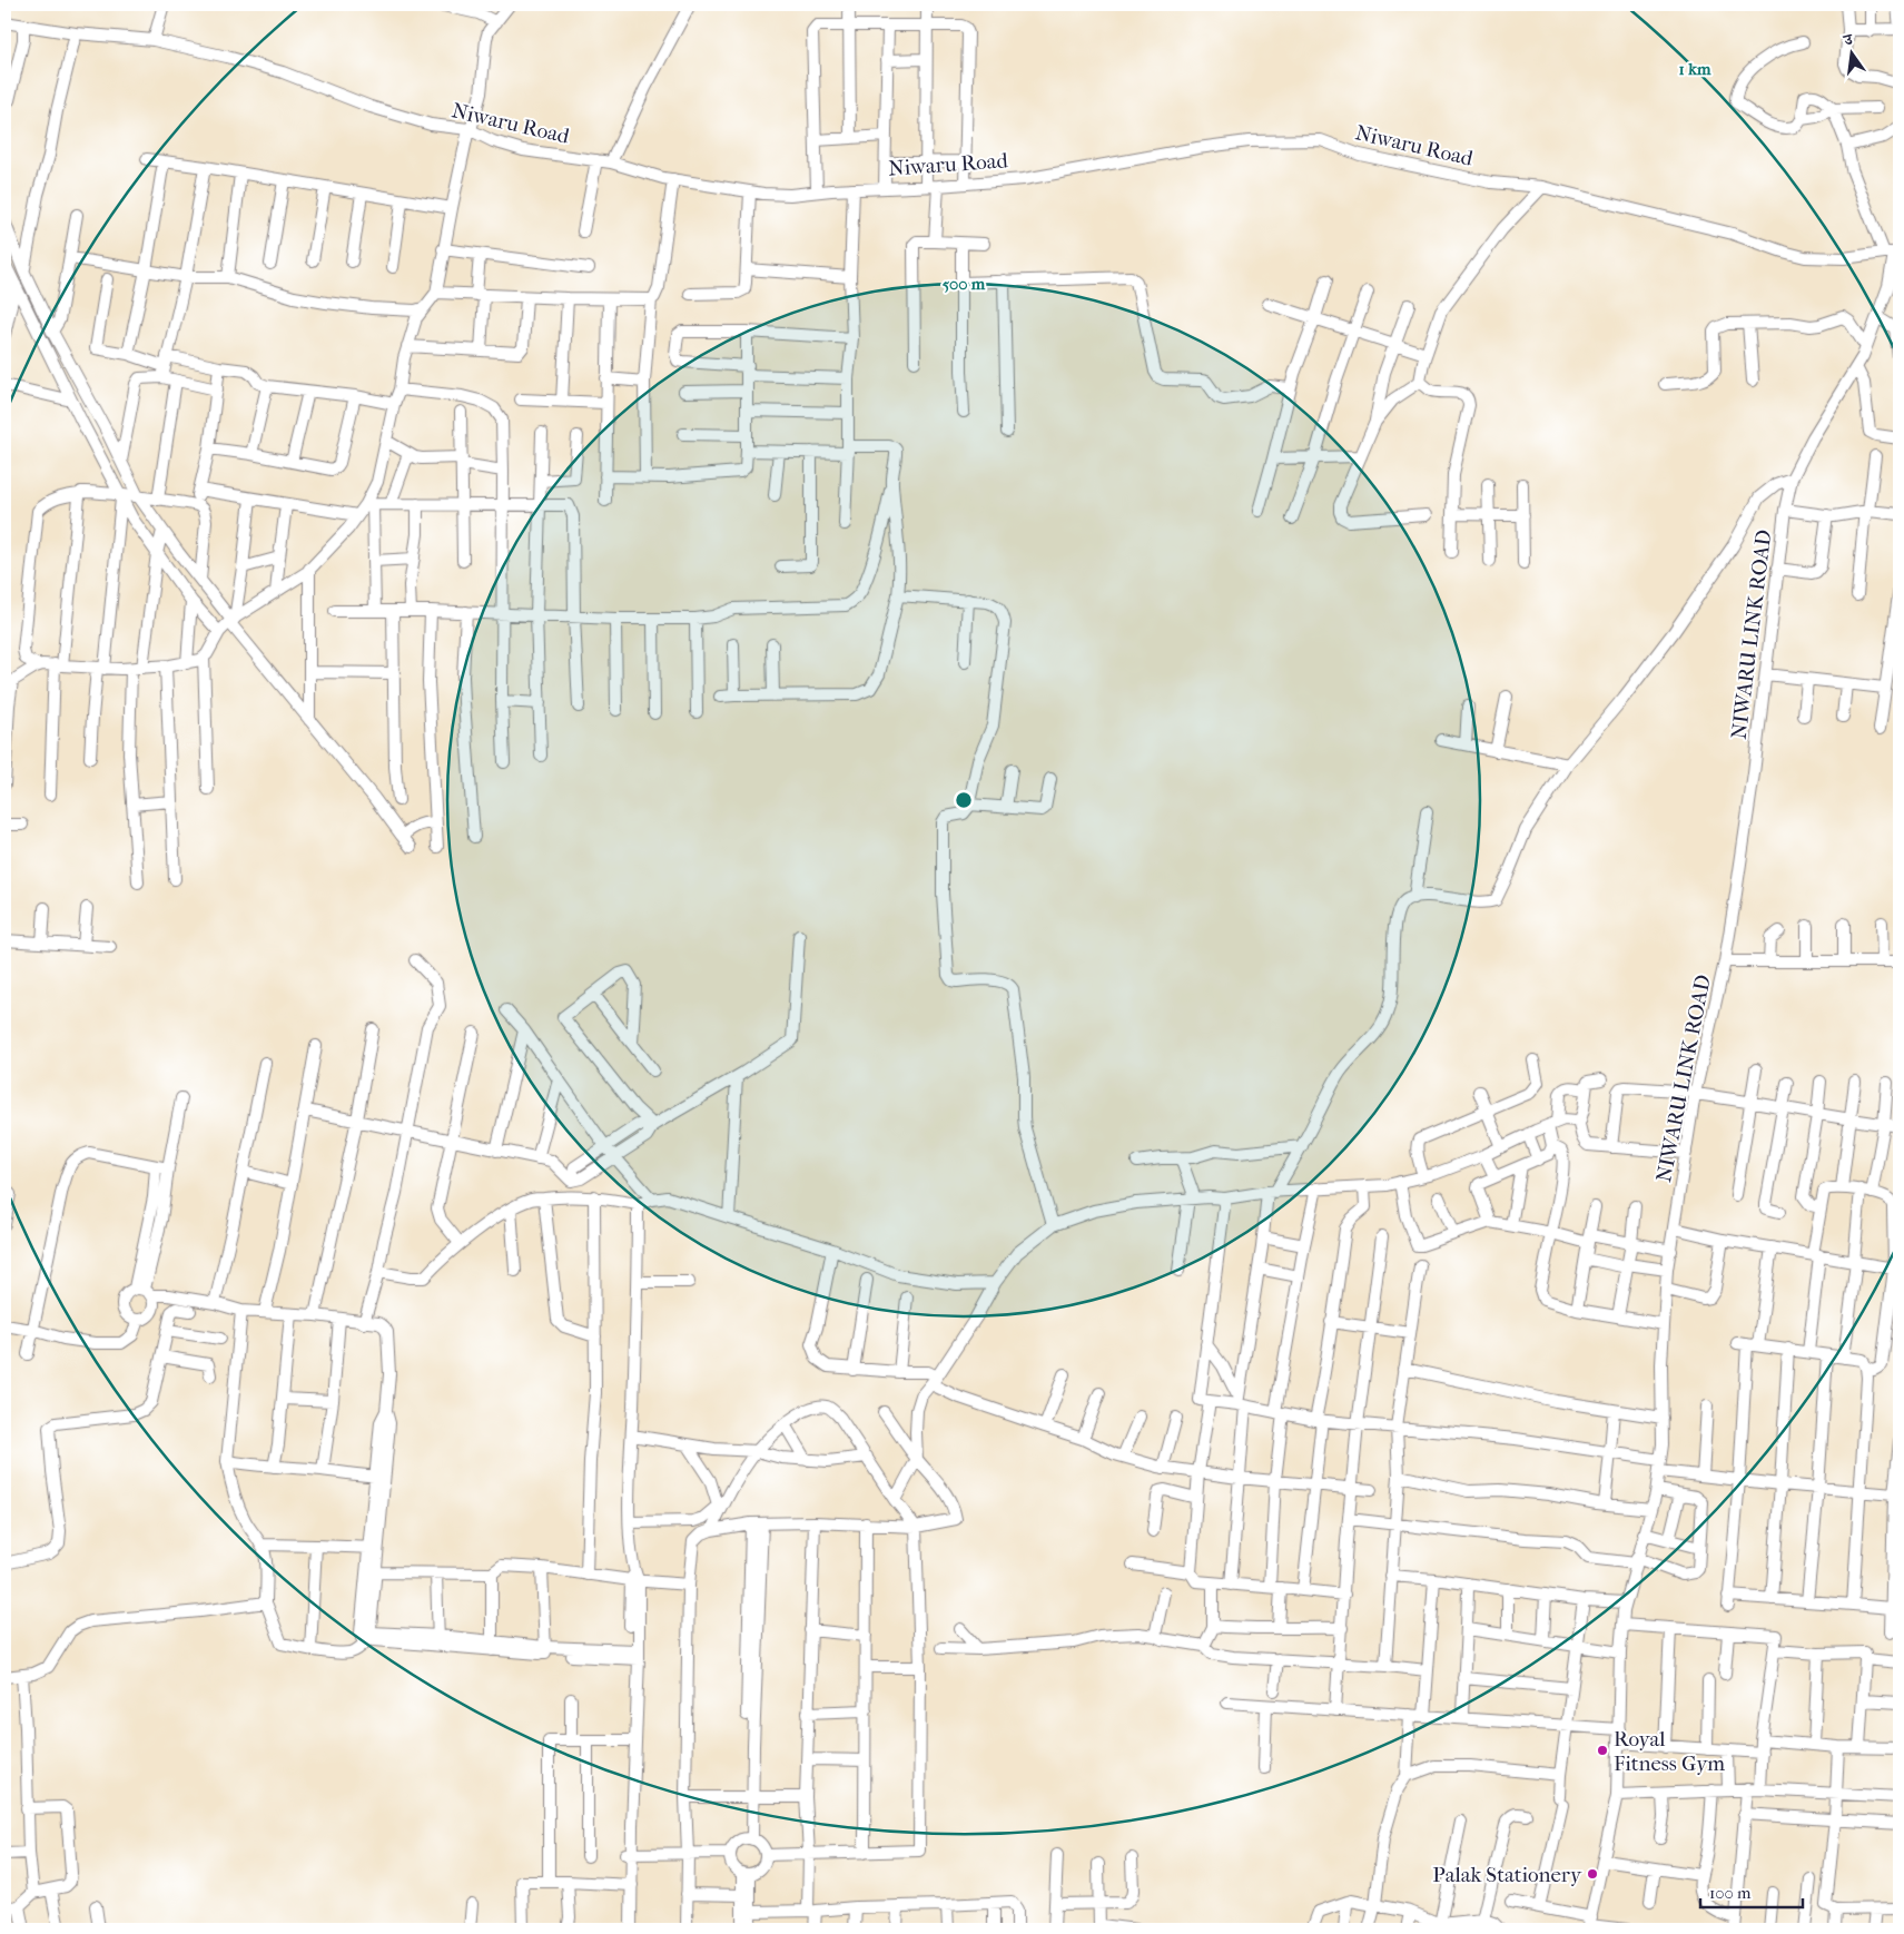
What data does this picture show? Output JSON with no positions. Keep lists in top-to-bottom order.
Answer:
{
  "streets": {
    "street": ["Niwaru Road", "NIWARU LINK ROAD"]
  },
  "crossings": [
    ["Niwaru Road", "NIWARU LINK ROAD"]
  ],
  "places": ["Royal Fitness Gym", "Palak Stationery"],
  "scale_bar": "100 m",
  "north": "top",
  "rings": ["1 km", "500 m"]
}
